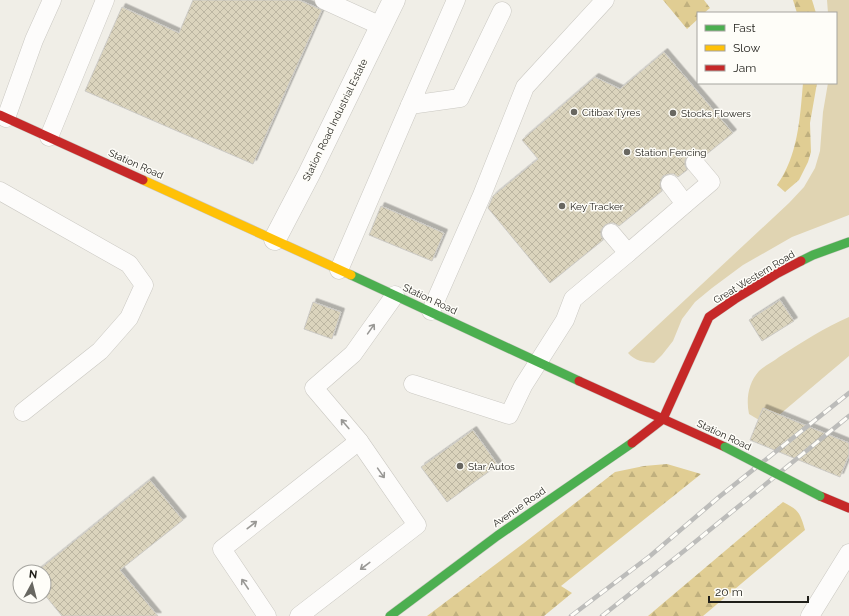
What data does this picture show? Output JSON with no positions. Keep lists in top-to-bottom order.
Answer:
{
  "streets": {
    "street": [
      "Station Road Industrial Estate",
      "Station Road",
      "Great Western Road",
      "Avenue Road"
    ]
  },
  "crossings": [
    ["Station Road Industrial Estate", "Station Road"],
    ["Station Road", "Great Western Road"],
    ["Station Road", "Avenue Road"],
    ["Great Western Road", "Avenue Road"]
  ],
  "places": [
    "Citibax Tyres",
    "Stocks Flowers",
    "Station Fencing",
    "Key Tracker",
    "Star Autos"
  ],
  "legend": ["Fast", "Slow", "Jam"],
  "scale_bar": "20 m",
  "north": "top"
}
